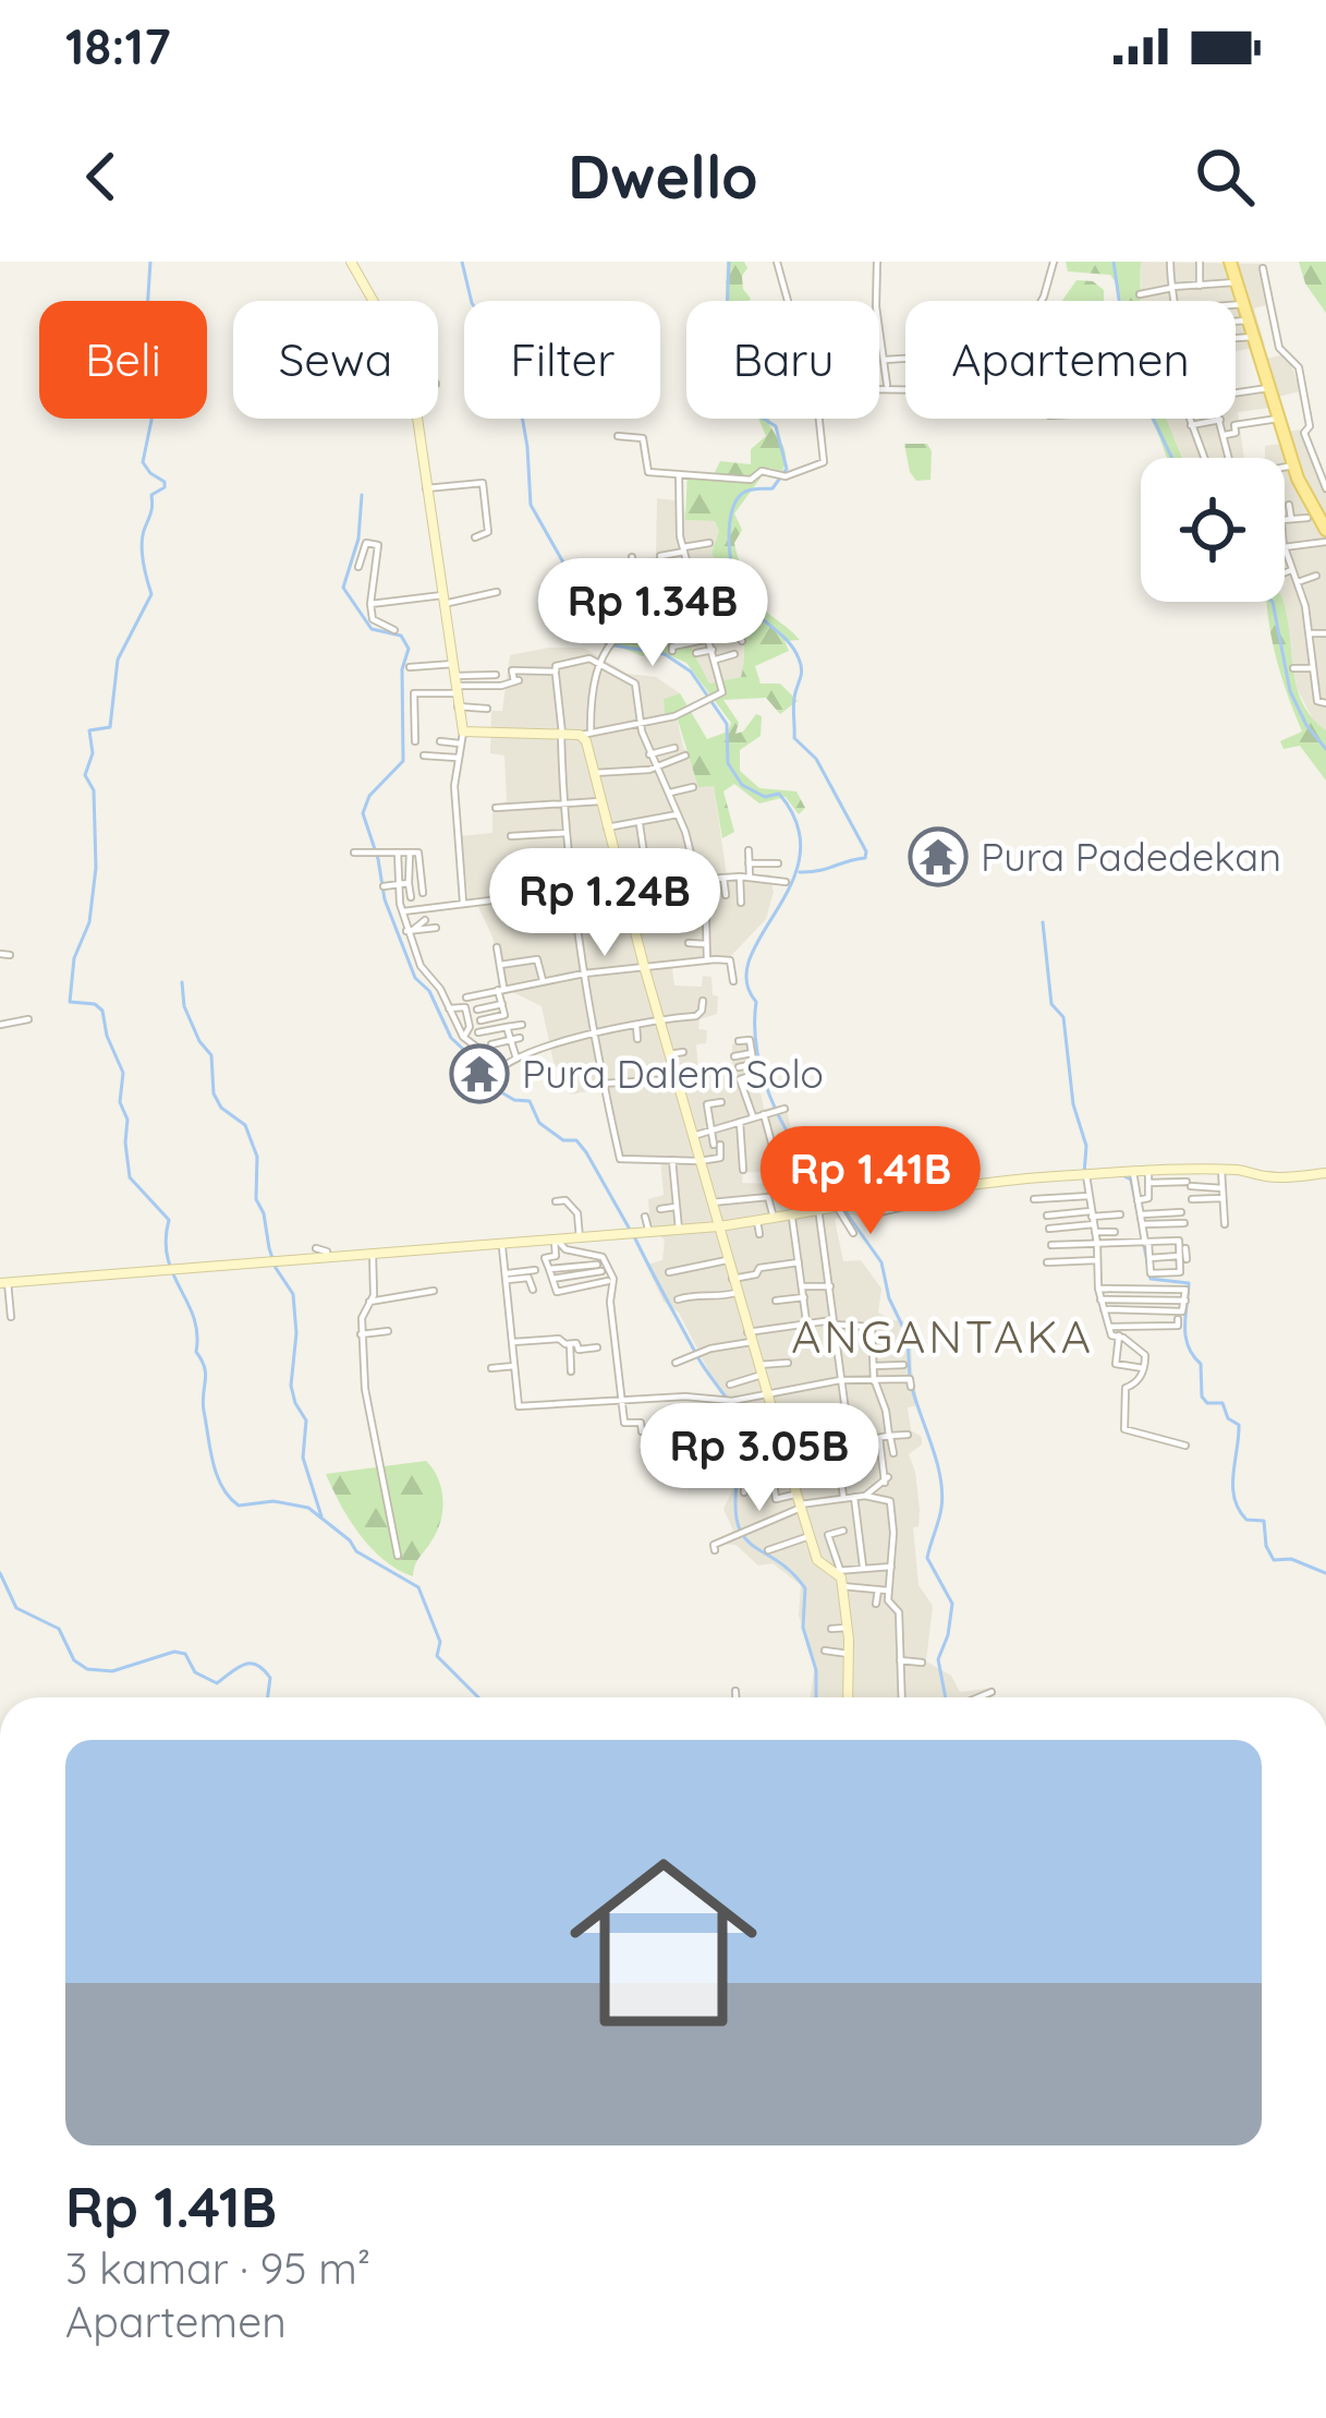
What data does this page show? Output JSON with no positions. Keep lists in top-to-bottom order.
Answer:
{
  "districts": ["ANGANTAKA"],
  "places": {
    "temple": ["Pura Padedekan", "Pura Dalem Solo"]
  },
  "page": {
    "status": "18:17",
    "header": "Dwello",
    "chip": [
      "Beli",
      "Sewa",
      "Filter",
      "Baru",
      "Apartemen"
    ],
    "price": [
      "Rp 1.34B",
      "Rp 1.24B",
      "Rp 1.41B",
      "Rp 3.05B"
    ],
    "list": [
      {
        "name": "Rp 1.41B",
        "note": "3 kamar · 95 m² · Apartemen"
      }
    ]
  }
}
